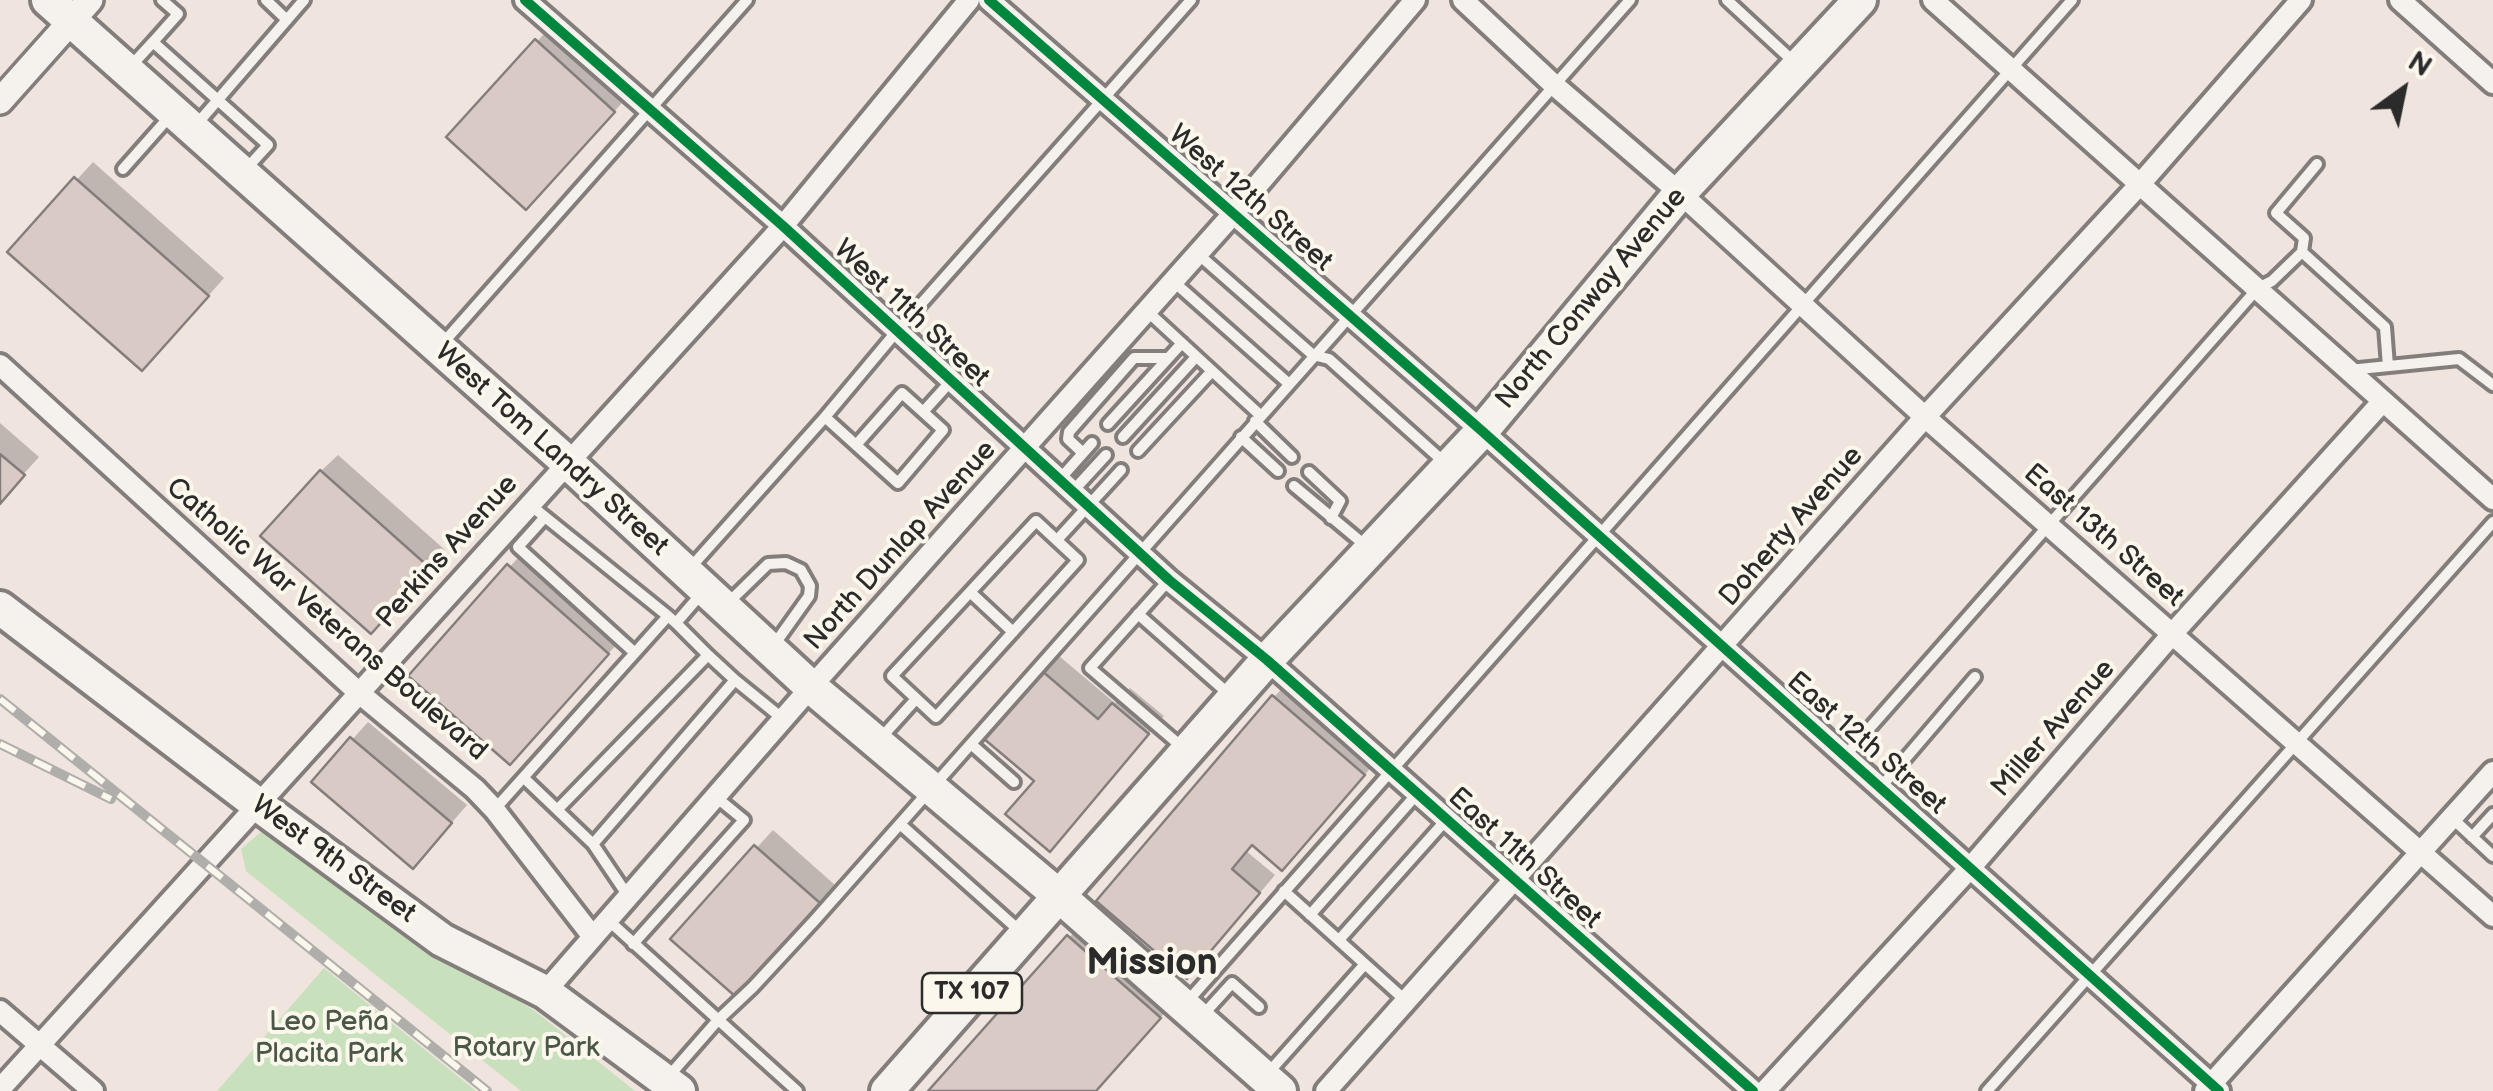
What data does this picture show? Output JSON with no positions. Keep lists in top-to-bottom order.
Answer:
{
  "streets": {
    "main road": [
      "North Conway Avenue",
      "West Tom Landry Street",
      "West 9th Street",
      "TX 107"
    ],
    "street": [
      "West 12th Street",
      "West 11th Street",
      "Doherty Avenue",
      "East 13th Street",
      "North Dunlap Avenue",
      "Perkins Avenue",
      "Catholic War Veterans Boulevard",
      "Miller Avenue",
      "East 12th Street",
      "East 11th Street"
    ]
  },
  "crossings": [
    ["West 12th Street", "North Conway Avenue"],
    ["West 12th Street", "North Dunlap Avenue"],
    ["West 12th Street", "East 12th Street"],
    ["North Conway Avenue", "West 11th Street"],
    ["North Conway Avenue", "West Tom Landry Street"],
    ["North Conway Avenue", "East 13th Street"],
    ["North Conway Avenue", "East 12th Street"],
    ["North Conway Avenue", "East 11th Street"],
    ["West 11th Street", "North Dunlap Avenue"],
    ["West 11th Street", "Perkins Avenue"],
    ["West 11th Street", "East 11th Street"],
    ["West Tom Landry Street", "North Dunlap Avenue"],
    ["West Tom Landry Street", "Perkins Avenue"],
    ["Doherty Avenue", "East 13th Street"],
    ["Doherty Avenue", "East 12th Street"],
    ["Doherty Avenue", "East 11th Street"],
    ["East 13th Street", "Miller Avenue"],
    ["North Dunlap Avenue", "Catholic War Veterans Boulevard"],
    ["North Dunlap Avenue", "West 9th Street"],
    ["Perkins Avenue", "Catholic War Veterans Boulevard"],
    ["Perkins Avenue", "West 9th Street"],
    ["Miller Avenue", "East 12th Street"]
  ],
  "districts": ["Mission"],
  "parks": ["Leo Peña Placita Park", "Rotary Park"],
  "north": "top right"
}
